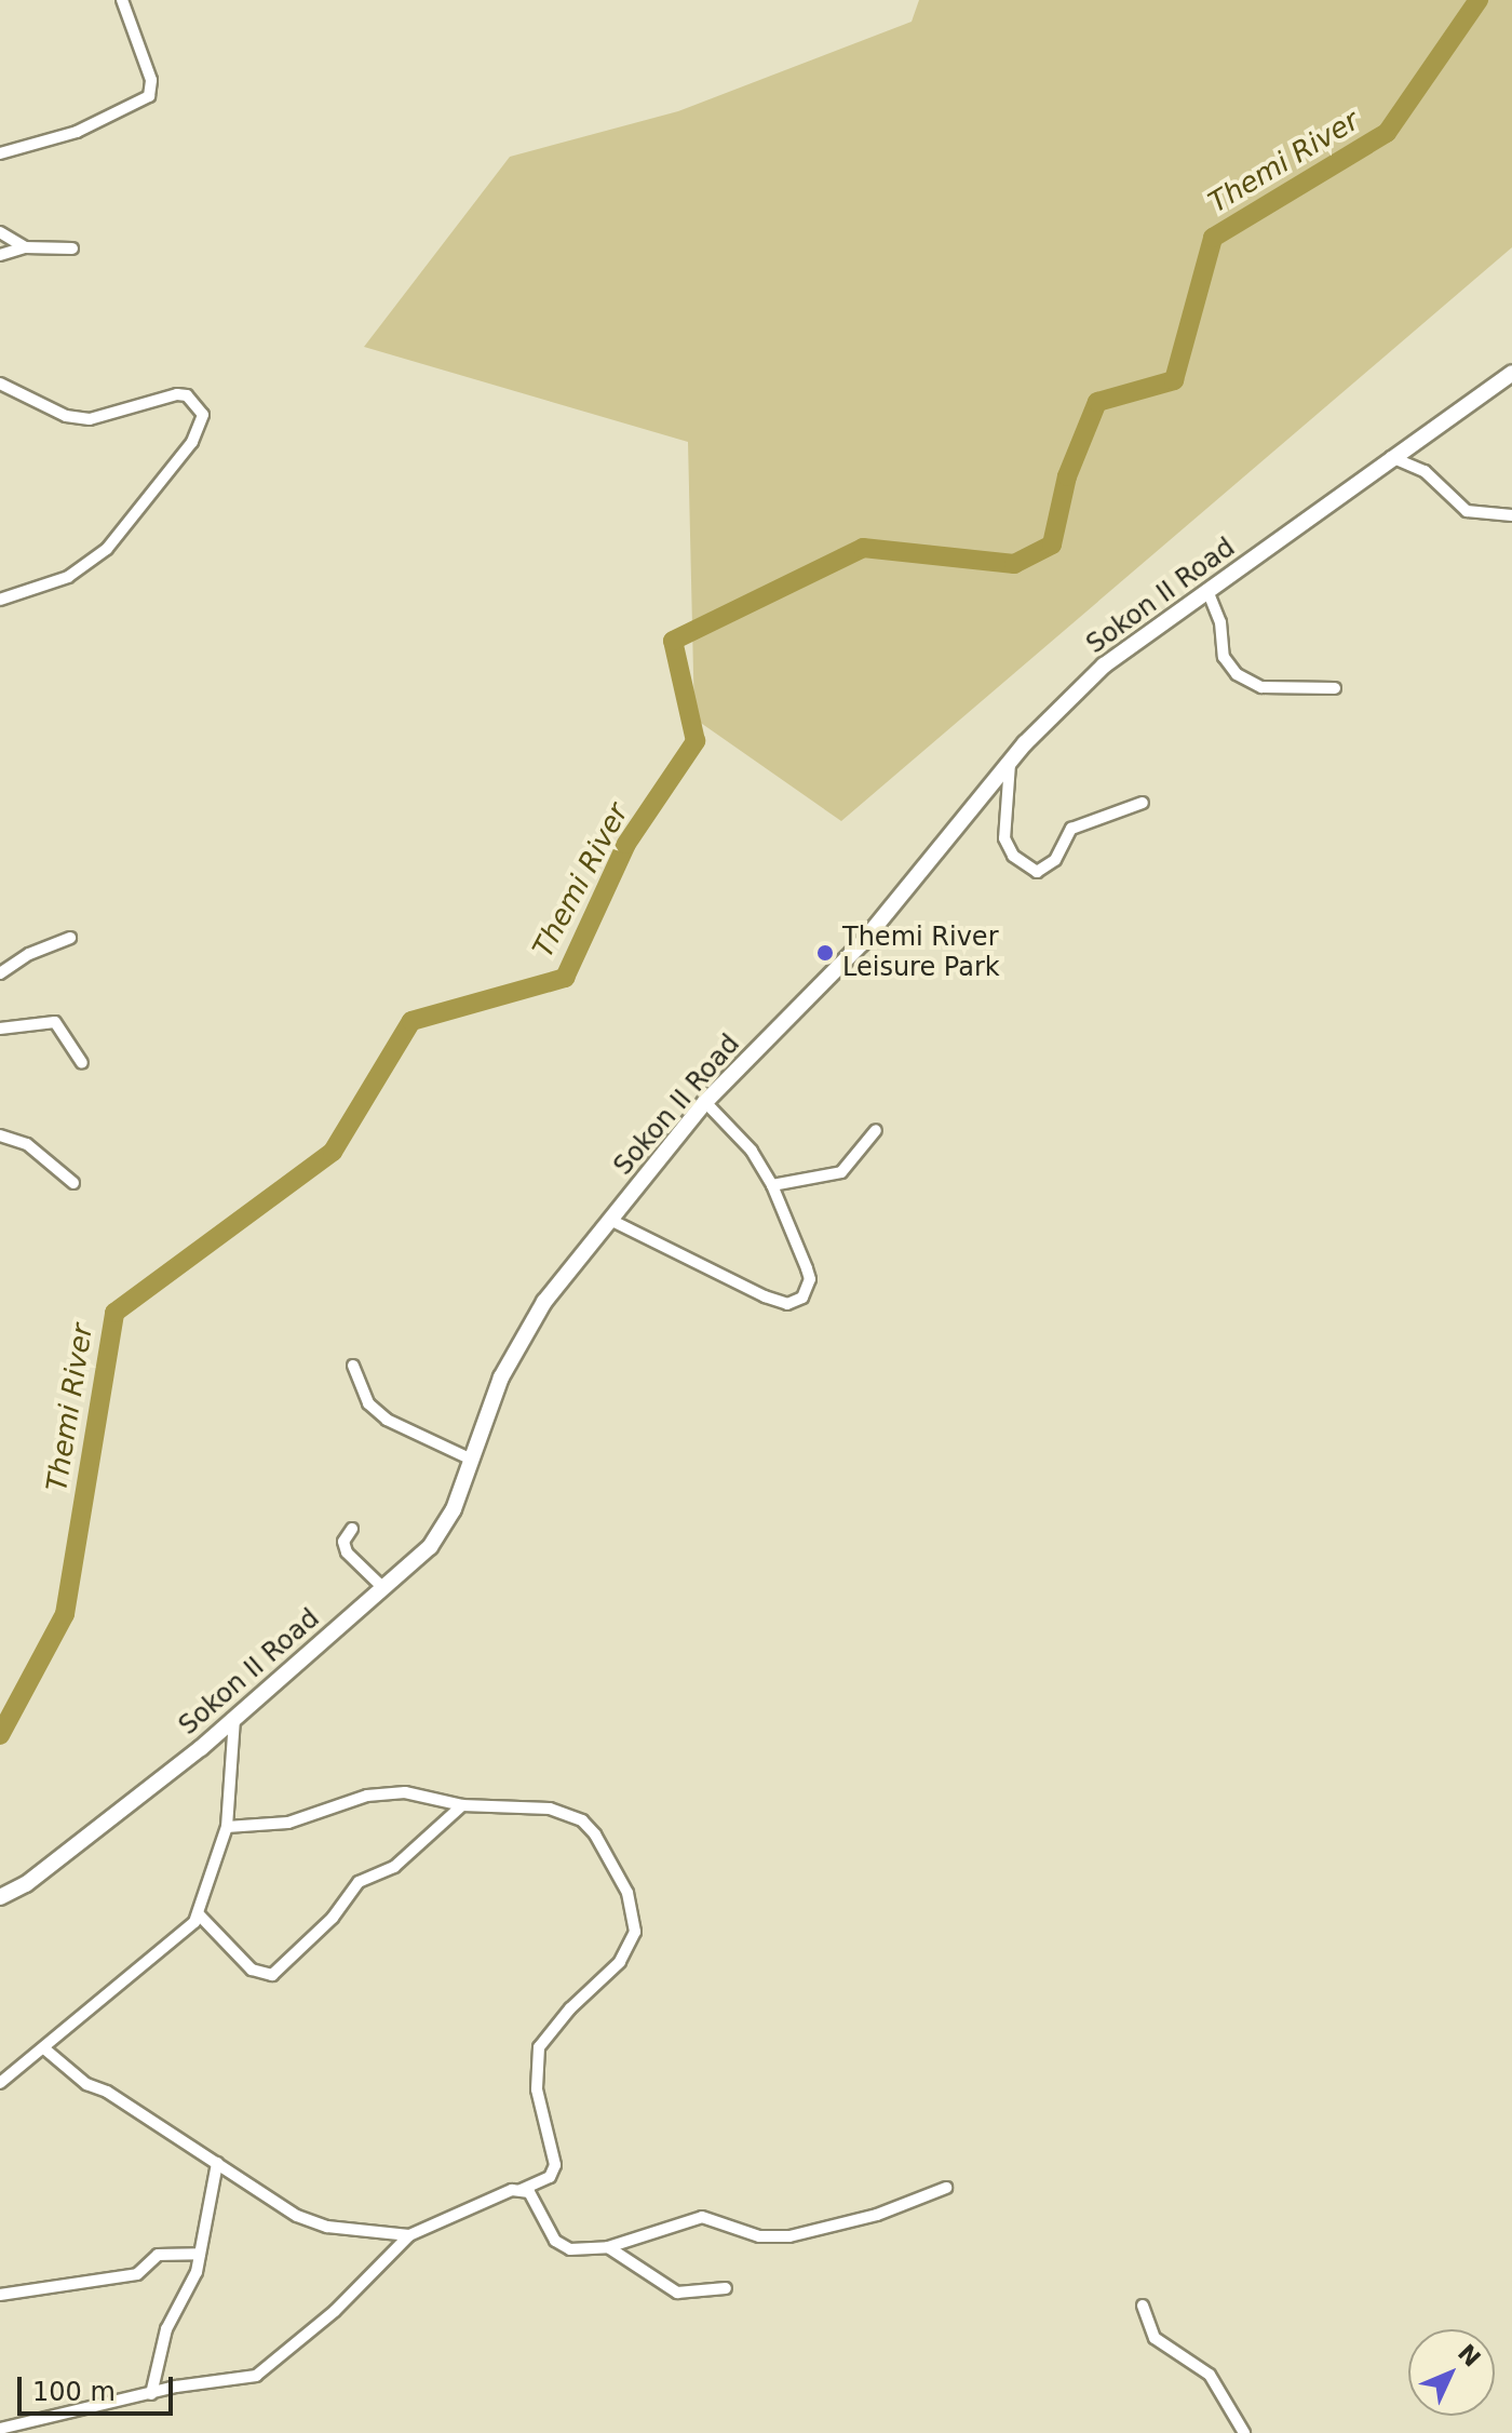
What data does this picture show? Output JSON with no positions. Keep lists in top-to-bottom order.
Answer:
{
  "streets": {
    "street": ["Sokon II Road"]
  },
  "water": ["Themi River"],
  "places": ["Themi River Leisure Park"],
  "scale_bar": "100 m",
  "north": "top right"
}
